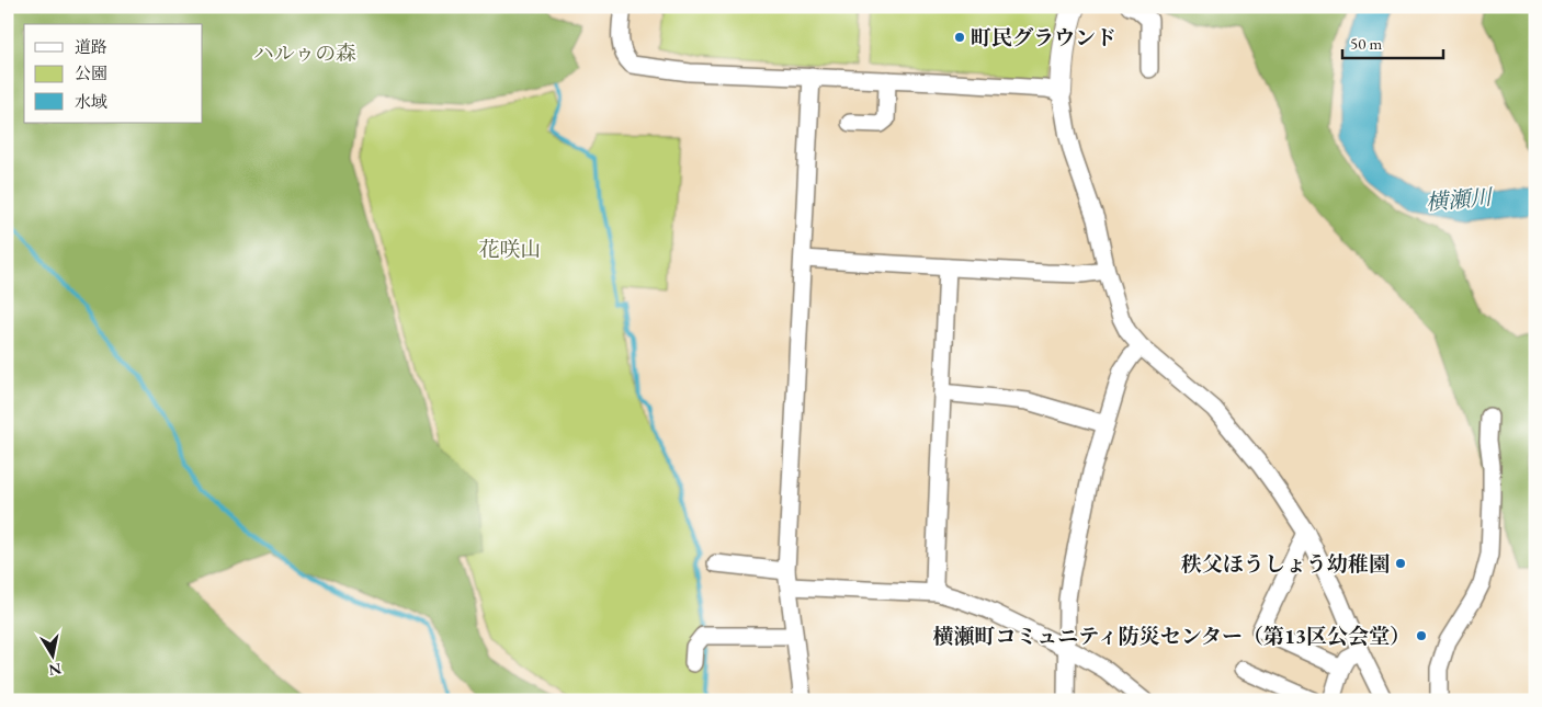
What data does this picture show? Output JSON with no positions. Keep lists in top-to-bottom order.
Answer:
{
  "water": ["横瀬川"],
  "parks": ["ハルゥの森", "花咲山"],
  "places": ["町民グラウンド", "秩父ほうしょう幼稚園", "横瀬町コミュニティ防災センター（第13区公会堂）"],
  "legend": ["道路", "公園", "水域"],
  "scale_bar": "50 m",
  "north": "bottom"
}
